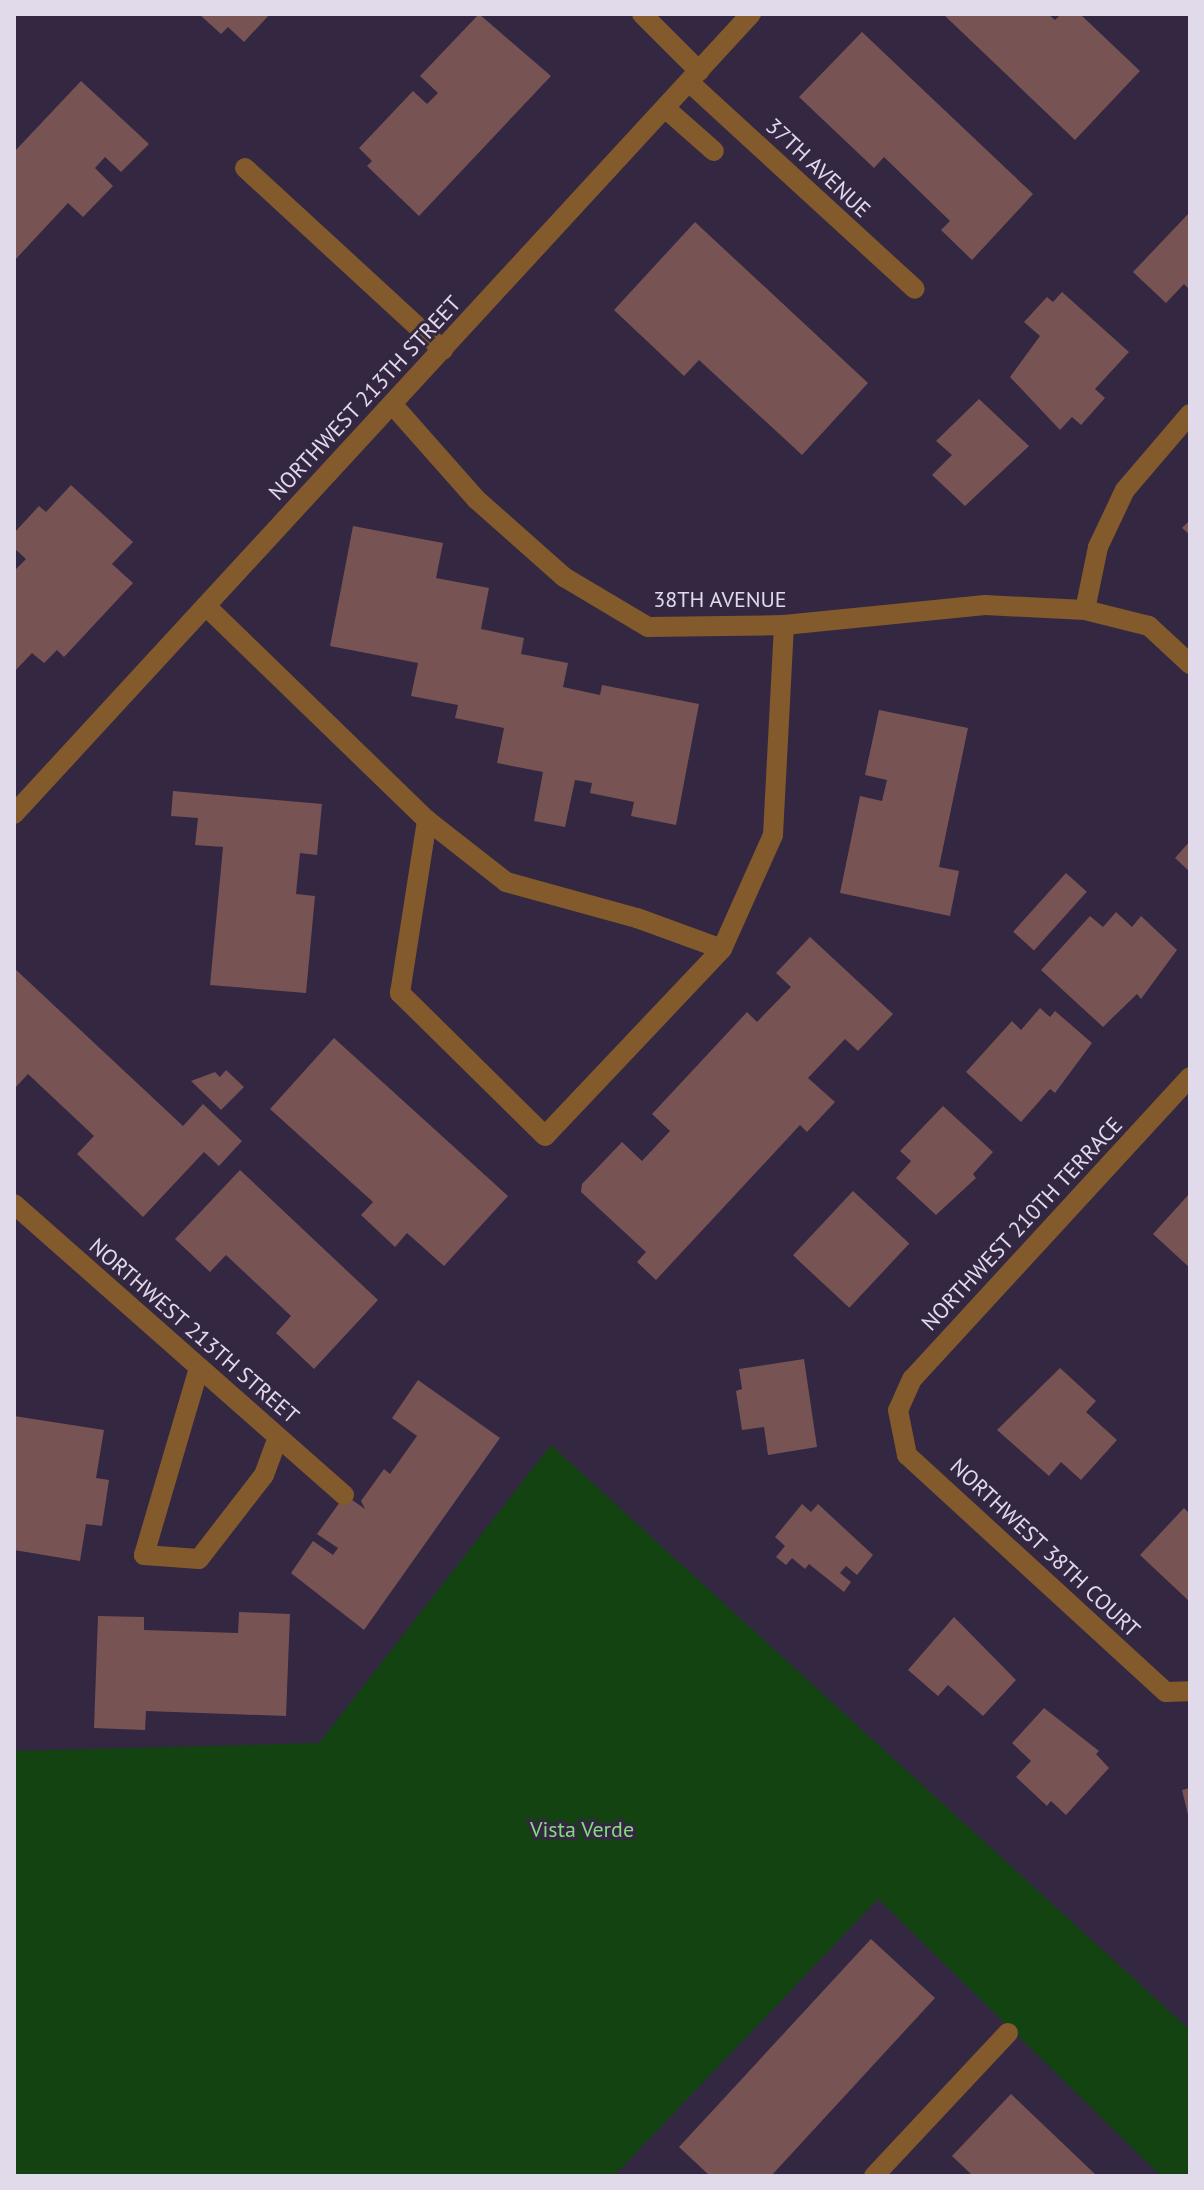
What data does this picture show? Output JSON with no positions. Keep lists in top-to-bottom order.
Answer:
{
  "streets": {
    "street": [
      "37TH AVENUE",
      "NORTHWEST 213TH STREET",
      "38TH AVENUE",
      "NORTHWEST 210TH TERRACE",
      "NORTHWEST 38TH COURT"
    ]
  },
  "crossings": [
    ["37TH AVENUE", "NORTHWEST 213TH STREET"],
    ["NORTHWEST 213TH STREET", "38TH AVENUE"],
    ["NORTHWEST 210TH TERRACE", "NORTHWEST 38TH COURT"]
  ],
  "parks": ["Vista Verde"]
}
